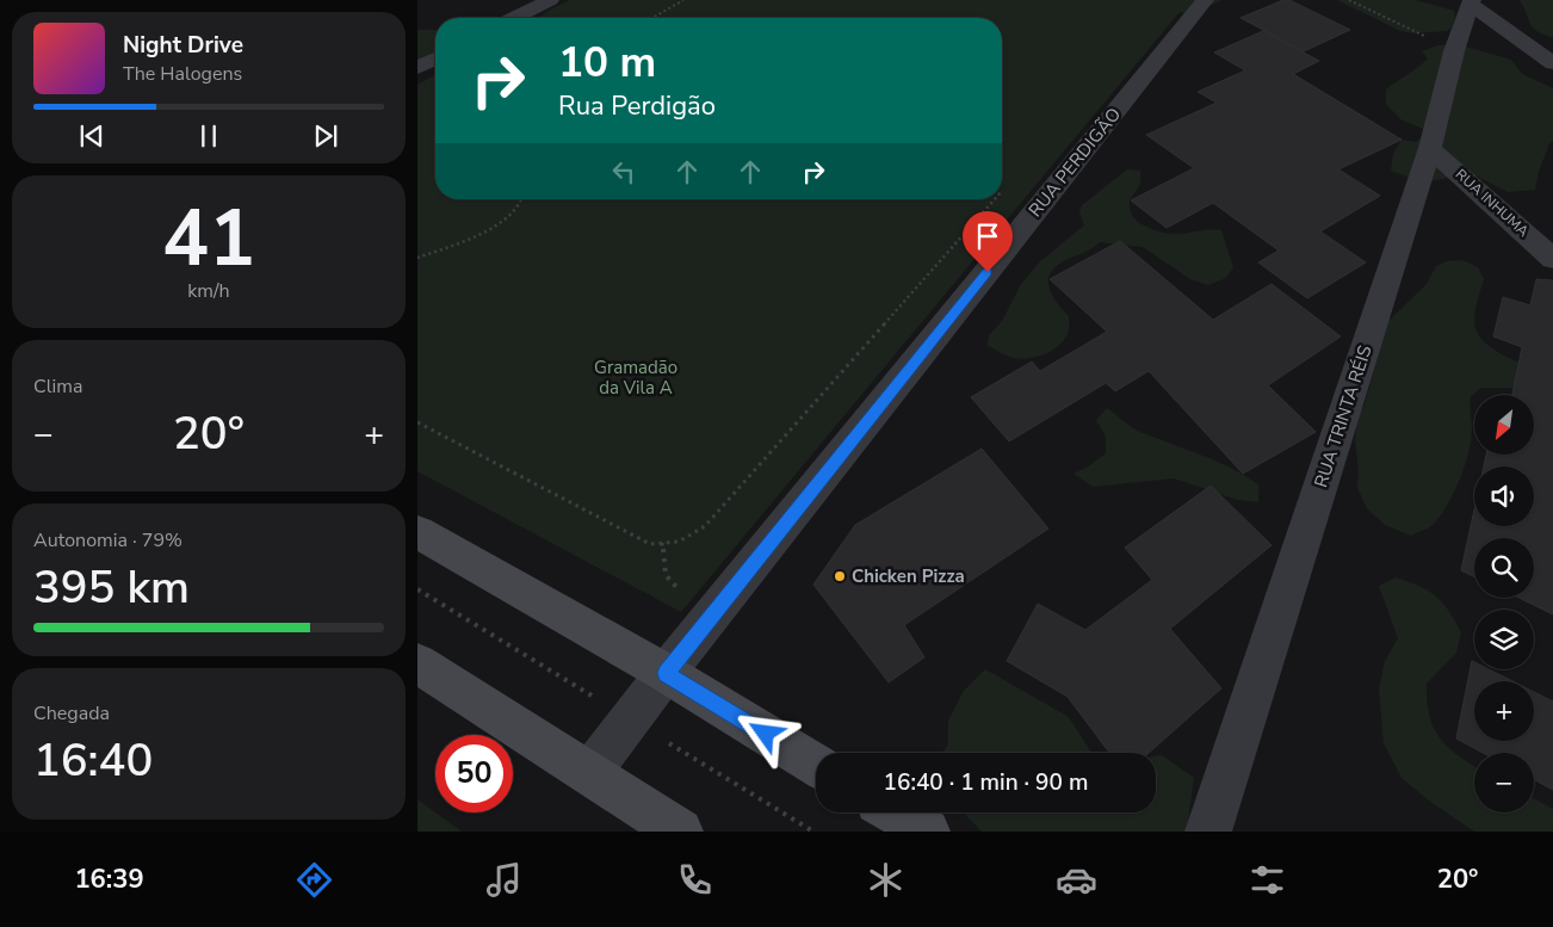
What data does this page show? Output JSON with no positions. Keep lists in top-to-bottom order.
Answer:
{
  "streets": {
    "street": ["RUA PERDIGÃO", "RUA INHUMA", "RUA TRINTA RÉIS"]
  },
  "crossings": [
    ["RUA INHUMA", "RUA TRINTA RÉIS"]
  ],
  "parks": ["Gramadão da Vila A"],
  "places": ["Chicken Pizza"],
  "north": "bottom left",
  "page": {
    "turn": ["10 m", "Rua Perdigão"],
    "song": ["Night Drive", "The Halogens"],
    "tile": [
      ["41", "km/h"],
      "Clima",
      ["Autonomia · 79%", "395 km"],
      ["Chegada", "16:40"]
    ],
    "map_buttons": ["+", "−"],
    "heat": ["−", "20°", "+"],
    "limit": "50",
    "trip": "16:40 · 1 min · 90 m",
    "tabs": ["16:39", "20°"]
  }
}
